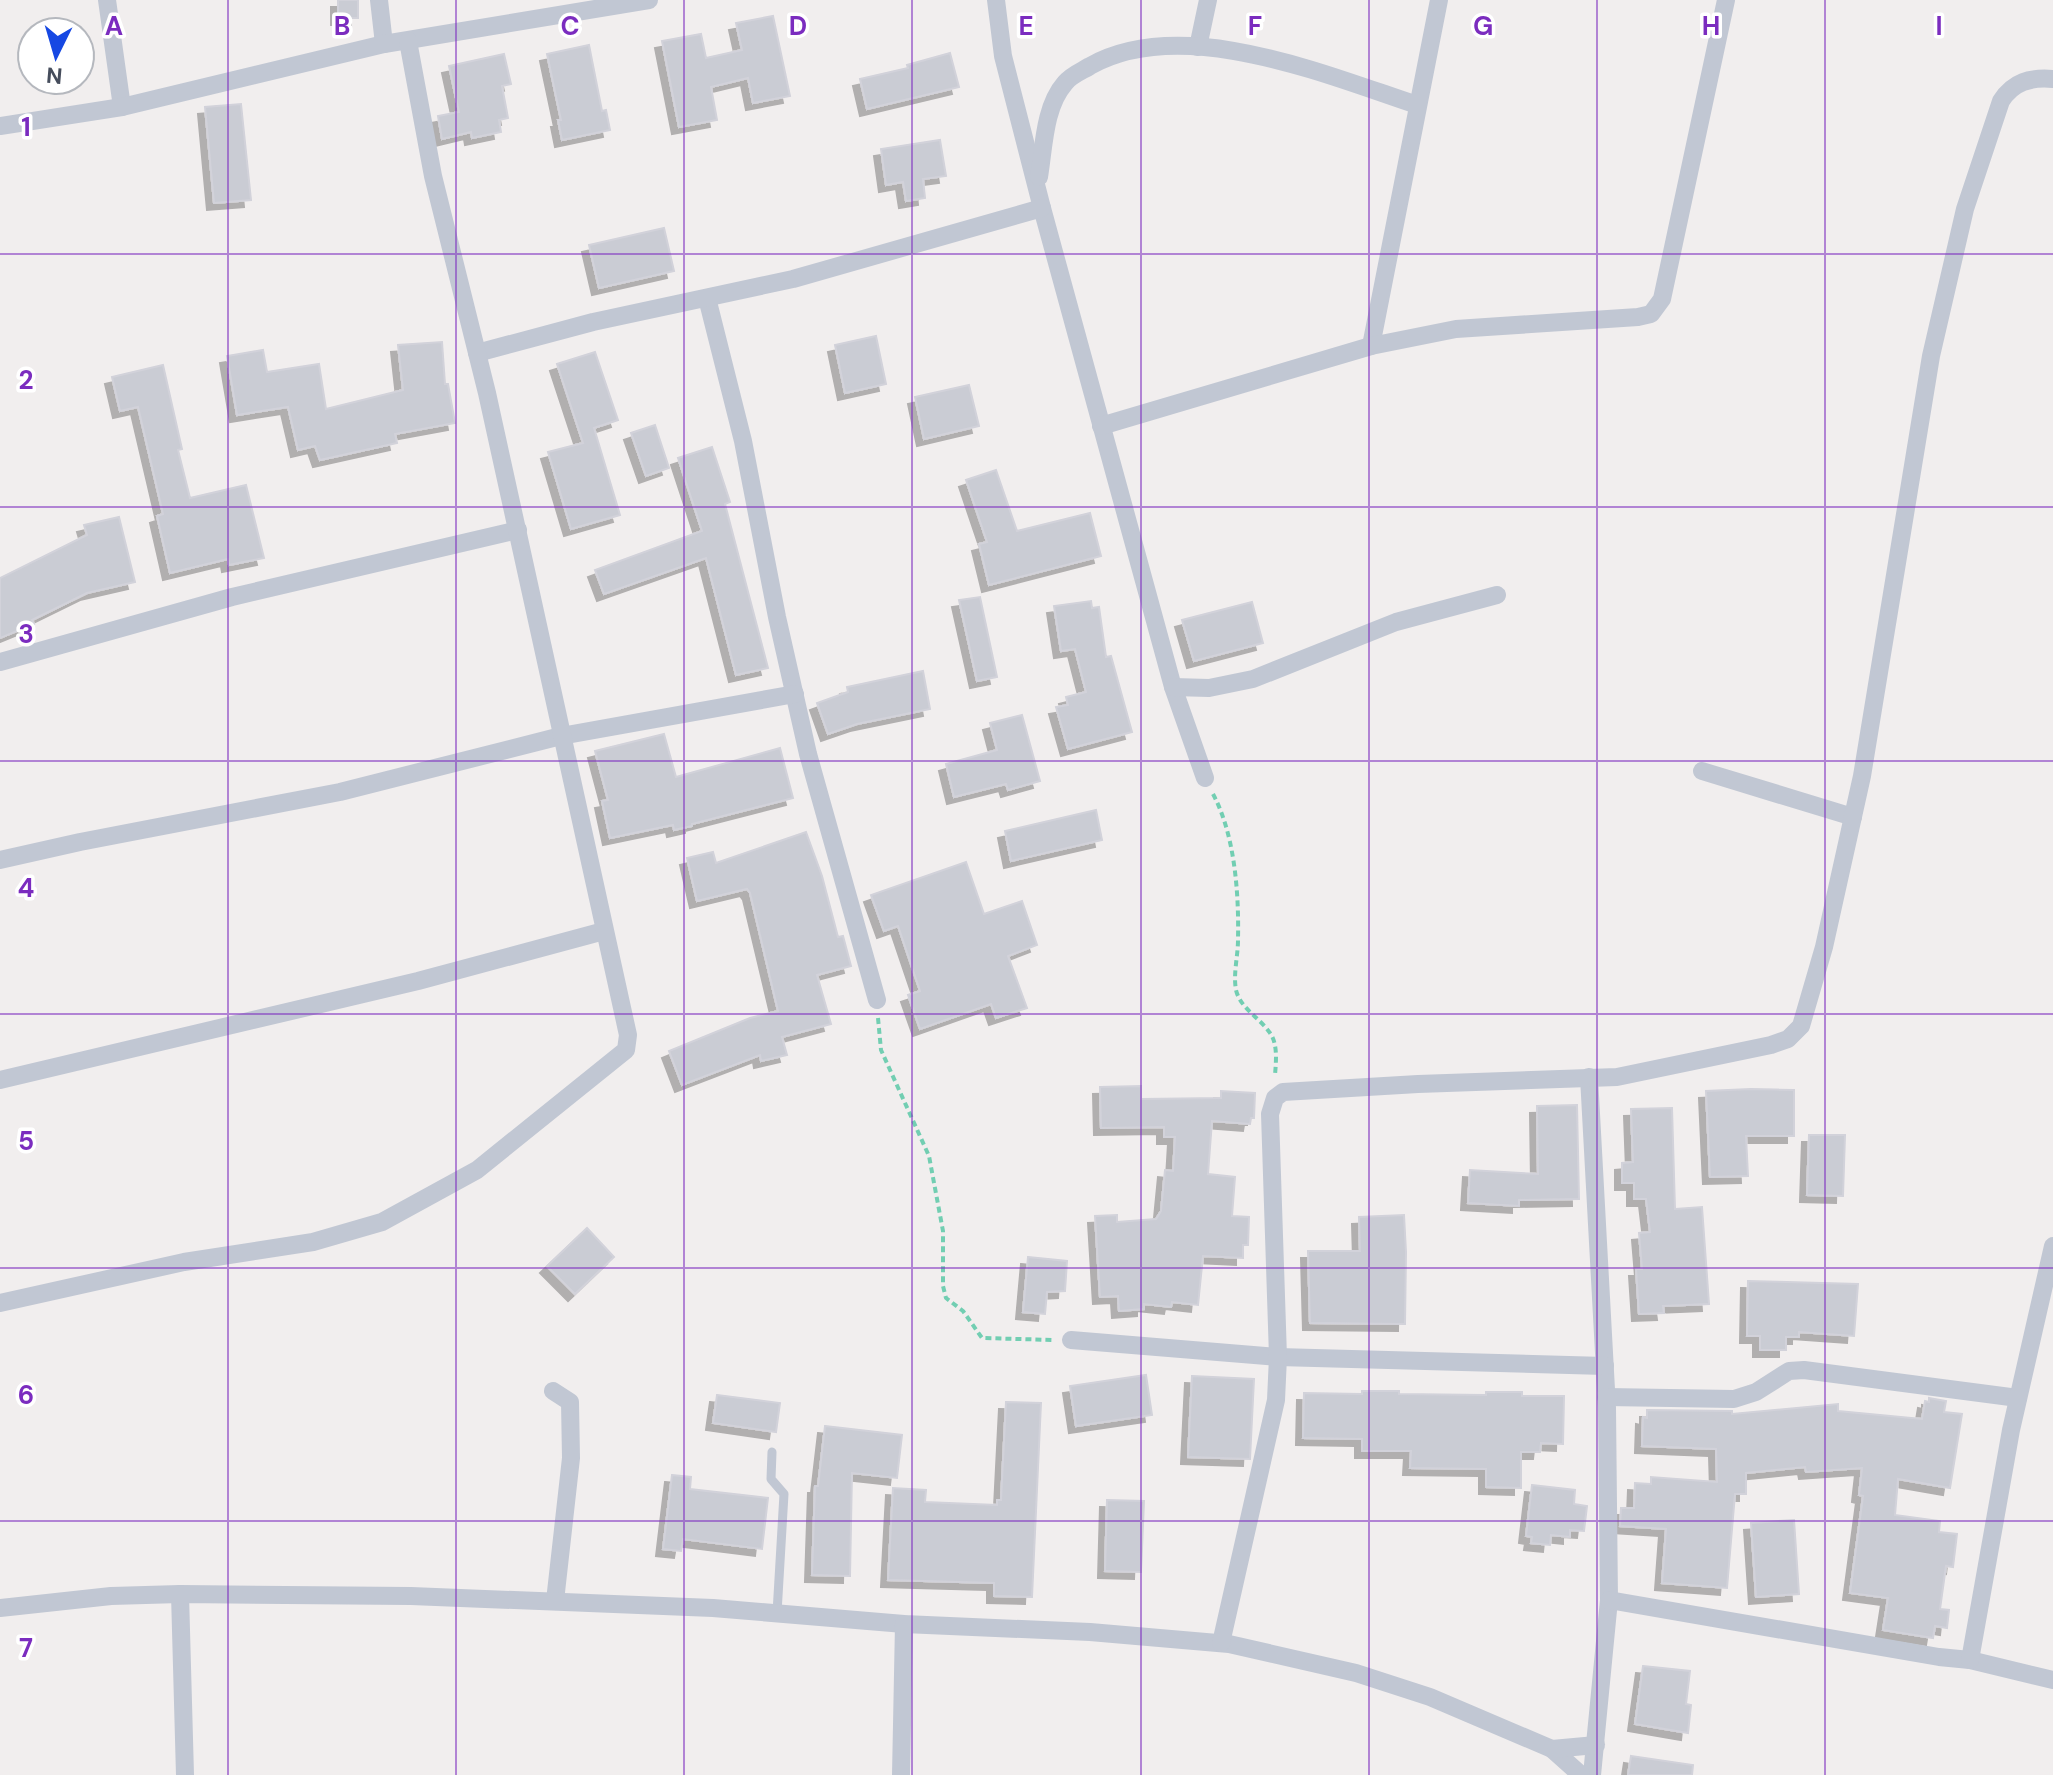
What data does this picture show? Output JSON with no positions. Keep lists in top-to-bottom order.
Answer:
{
  "north": "bottom",
  "grid": {
    "columns": [
      "A",
      "B",
      "C",
      "D",
      "E",
      "F",
      "G",
      "H",
      "I"
    ],
    "rows": [
      "1",
      "2",
      "3",
      "4",
      "5",
      "6",
      "7"
    ]
  }
}
